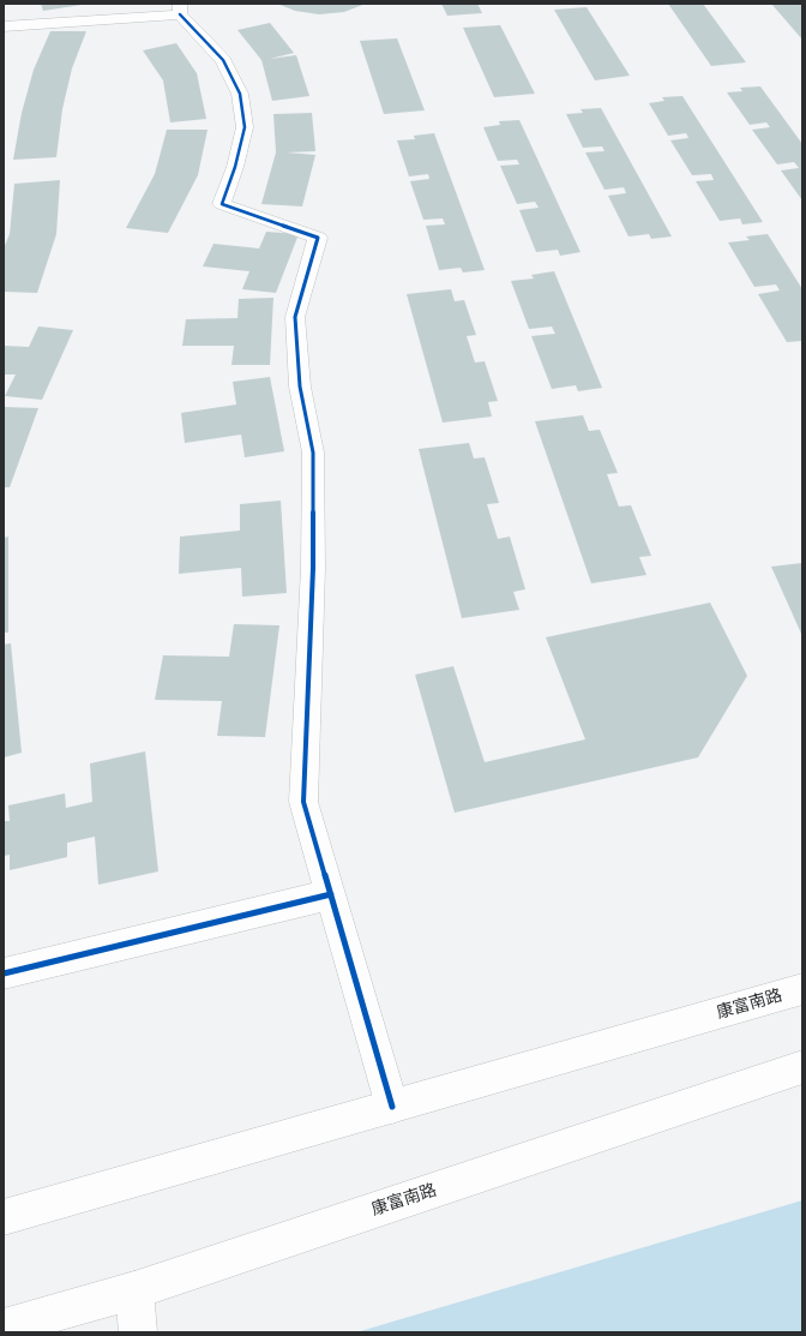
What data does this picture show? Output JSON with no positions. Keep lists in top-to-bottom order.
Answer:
{
  "streets": {
    "street": ["康富南路"]
  }
}
